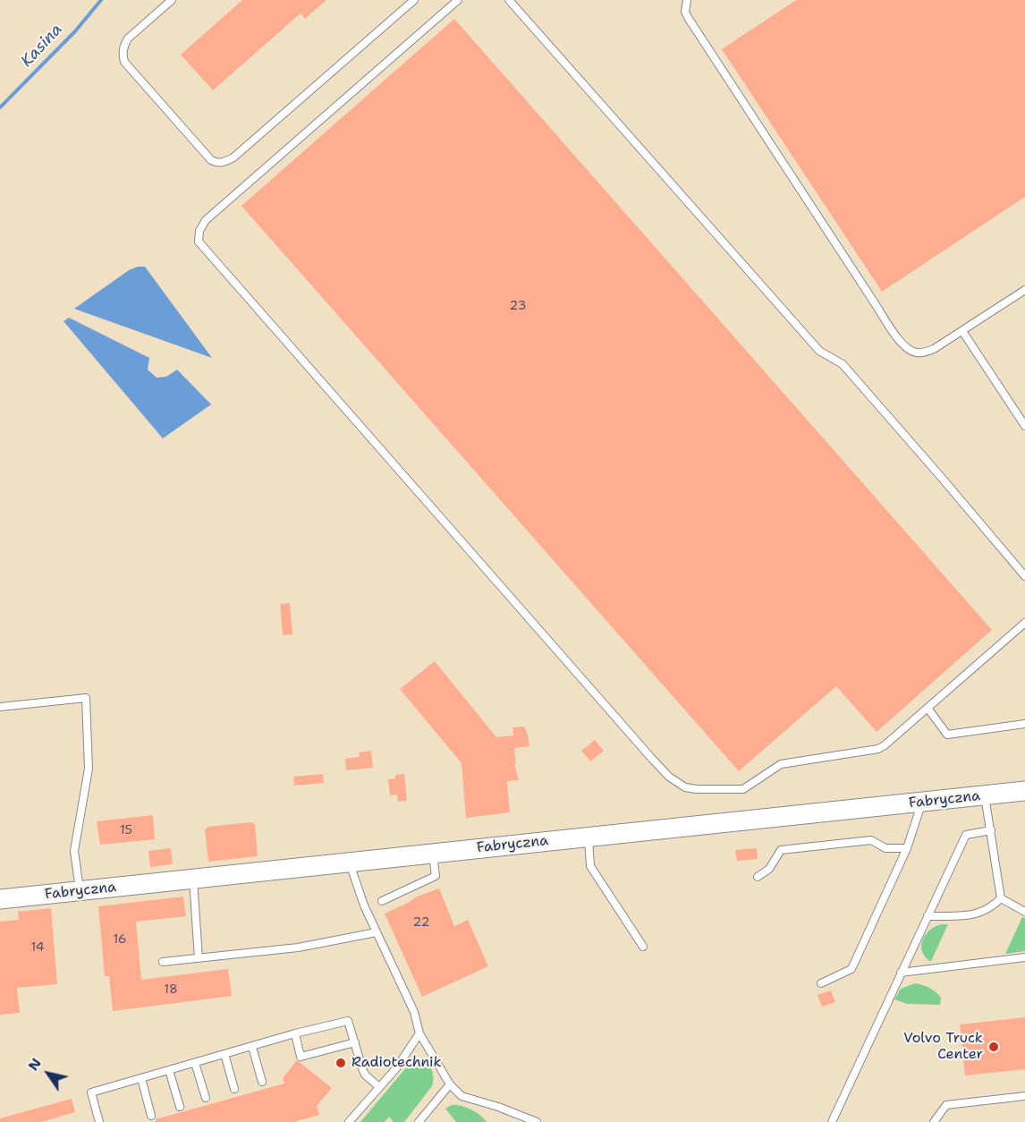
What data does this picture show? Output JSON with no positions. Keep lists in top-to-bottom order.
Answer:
{
  "streets": {
    "main road": ["Fabryczna"]
  },
  "water": ["Kasina"],
  "places": ["Volvo Truck Center", "Radiotechnik"],
  "house_numbers": [
    "23",
    "15",
    "22",
    "16",
    "14",
    "18"
  ],
  "north": "top left"
}
